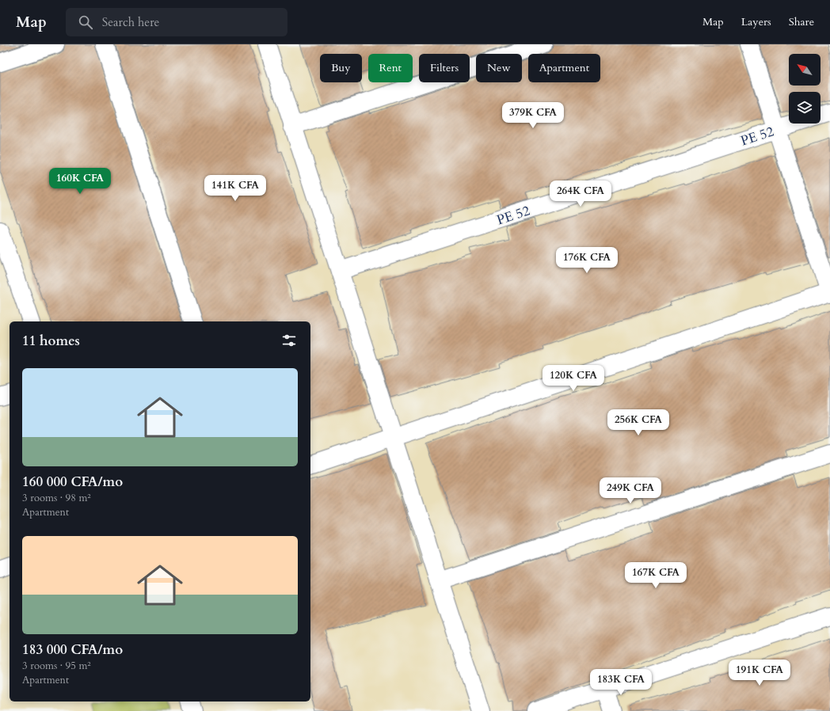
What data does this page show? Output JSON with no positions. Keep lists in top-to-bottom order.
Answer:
{
  "streets": {
    "street": ["PE 52"]
  },
  "north": "top left",
  "page": {
    "header": "Map",
    "search": "Search here",
    "nav": ["Map", "Layers", "Share"],
    "chip": [
      "Buy",
      "Rent",
      "Filters",
      "New",
      "Apartment"
    ],
    "price": [
      "379K CFA",
      "160K CFA",
      "141K CFA",
      "264K CFA",
      "176K CFA",
      "120K CFA",
      "256K CFA",
      "249K CFA",
      "167K CFA",
      "191K CFA",
      "183K CFA"
    ],
    "heading": "11 homes",
    "list": [
      {
        "name": "160 000 CFA/mo",
        "note": "3 rooms · 98 m² · Apartment"
      },
      {
        "name": "183 000 CFA/mo",
        "note": "3 rooms · 95 m² · Apartment"
      }
    ]
  }
}
